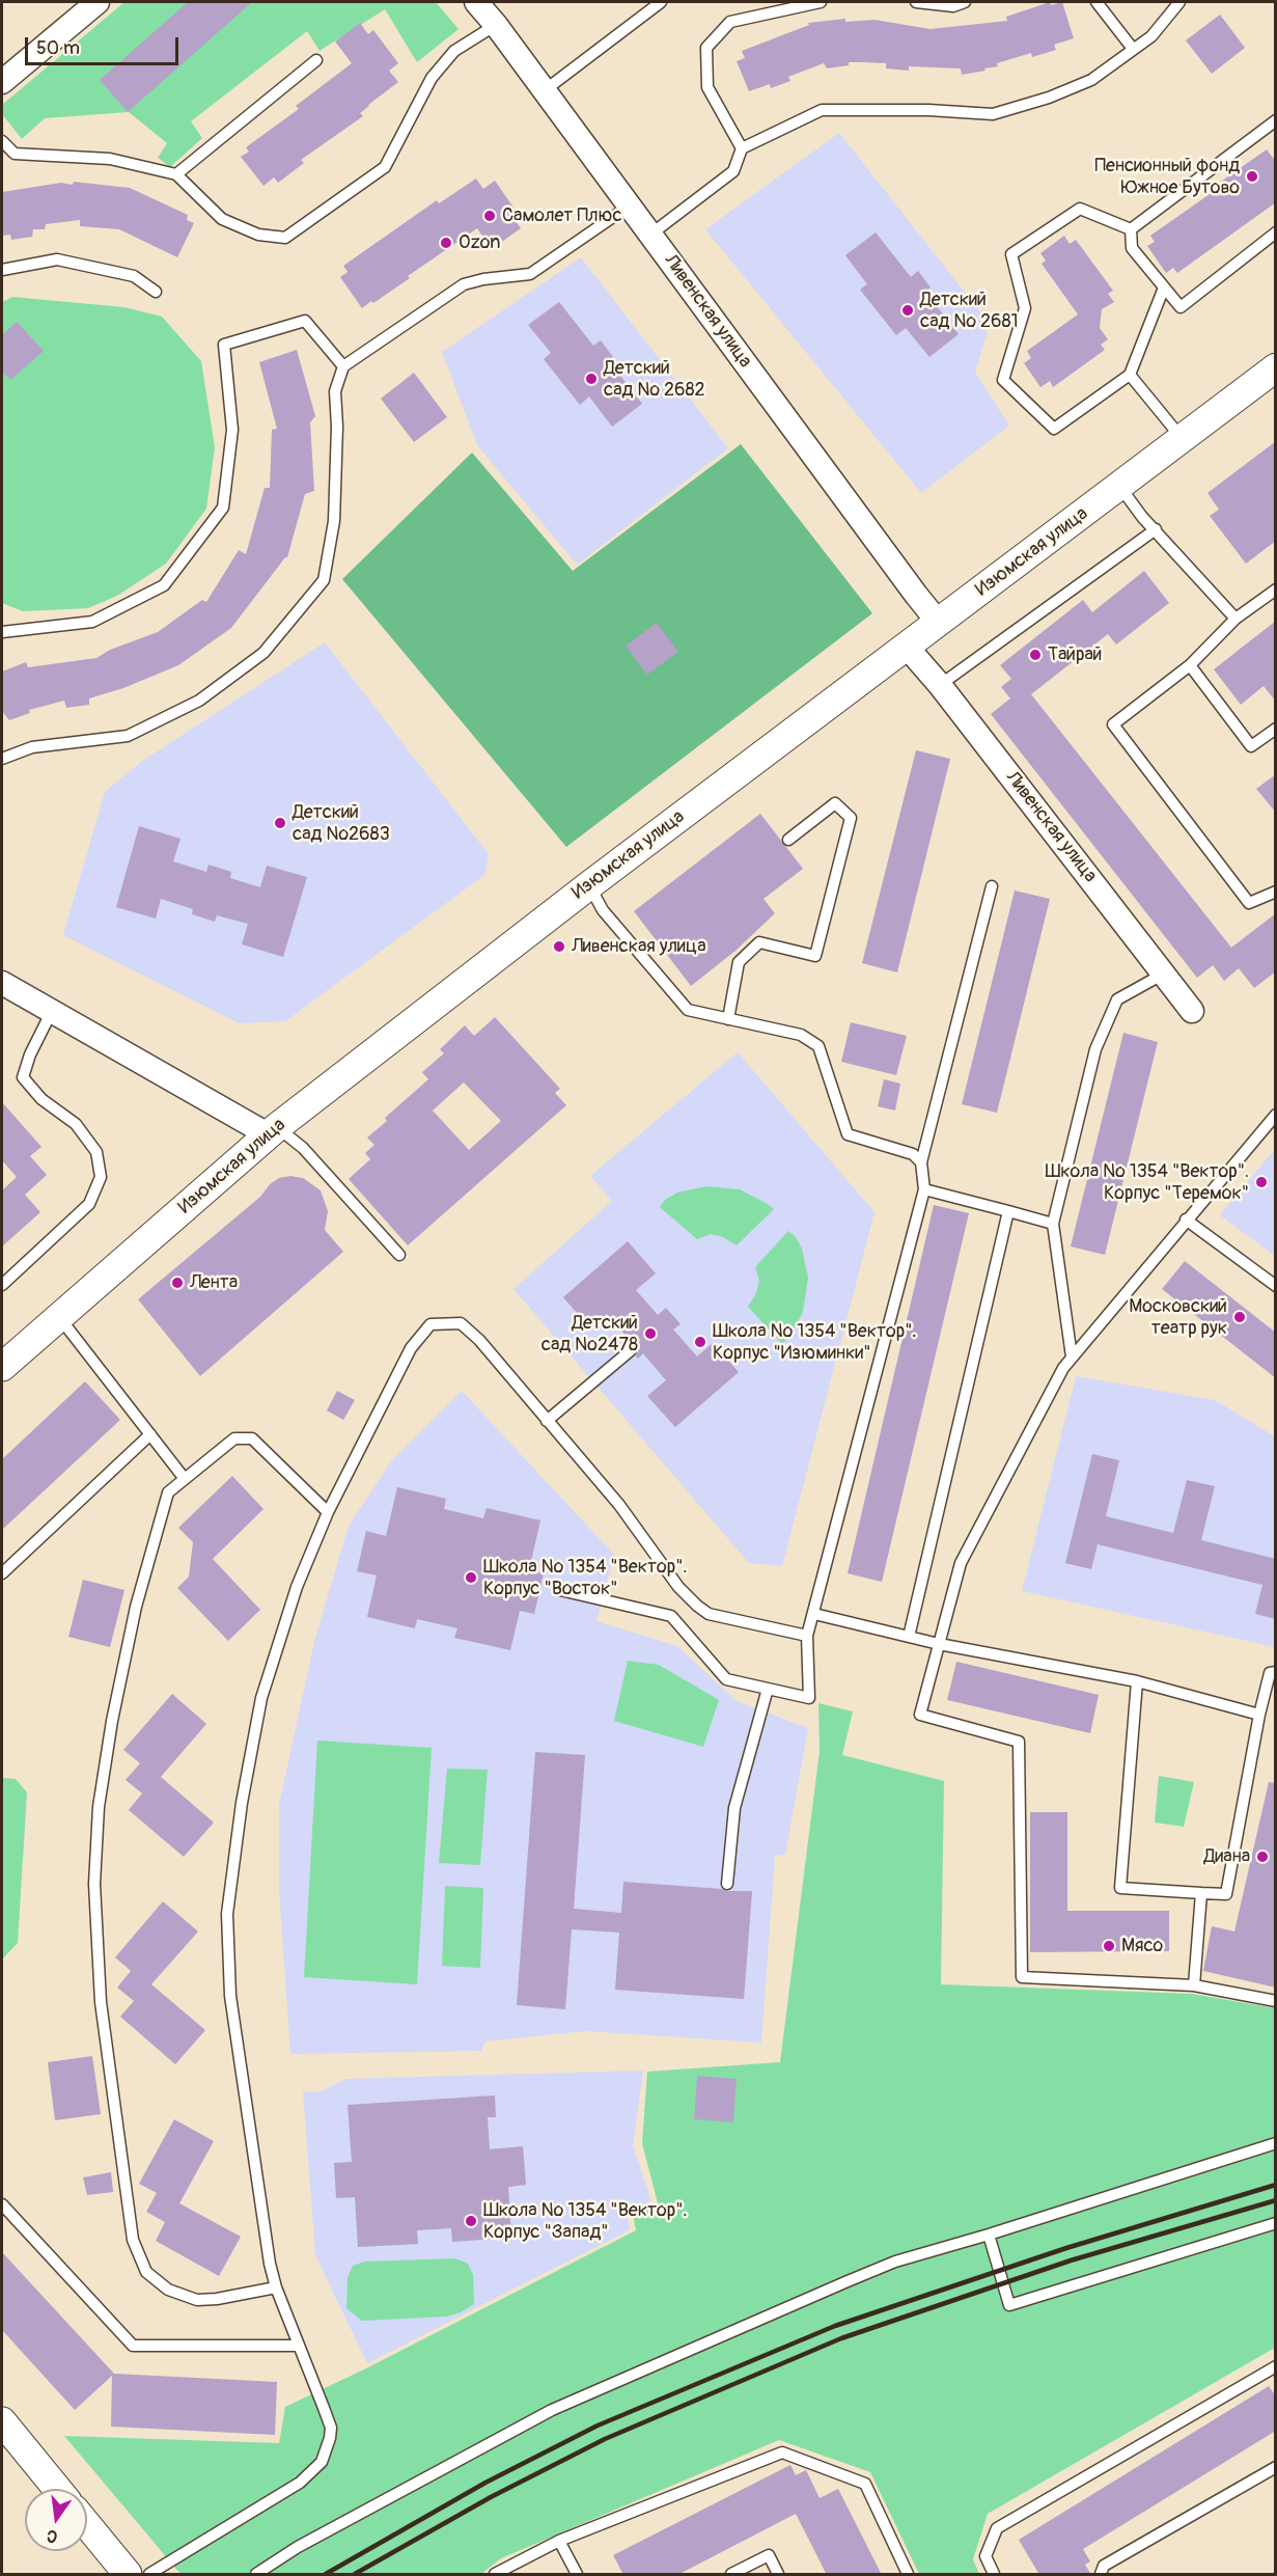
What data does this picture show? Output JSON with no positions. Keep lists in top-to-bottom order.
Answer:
{
  "streets": {
    "street": ["Ливенская улица", "Изюмская улица"]
  },
  "crossings": [
    ["Ливенская улица", "Изюмская улица"]
  ],
  "places": [
    "Пенсионный фонд Южное Бутово",
    "Самолет Плюс",
    "Ozon",
    "Детский сад № 2681",
    "Детский сад № 2682",
    "Тайрай",
    "Детский сад №2683",
    "Ливенская улица",
    "Школа № 1354 \"Вектор\". Корпус \"Теремок\"",
    "Лента",
    "Московский театр рук",
    "Детский сад №2478",
    "Школа № 1354 \"Вектор\". Корпус \"Изюминки\"",
    "Школа № 1354 \"Вектор\". Корпус \"Восток\"",
    "Диана",
    "Мясо",
    "Школа № 1354 \"Вектор\". Корпус \"Запад\""
  ],
  "scale_bar": "50 m",
  "north": "bottom"
}
